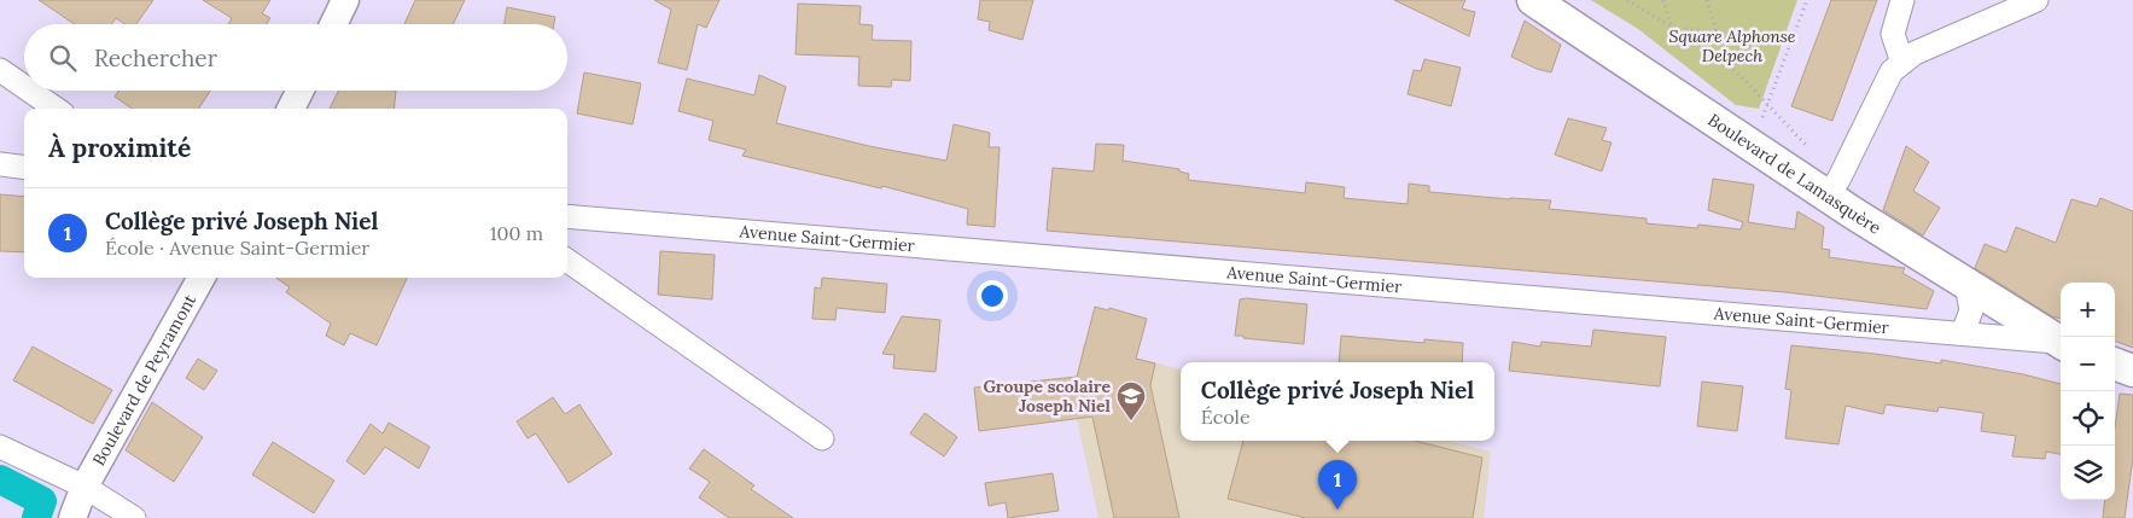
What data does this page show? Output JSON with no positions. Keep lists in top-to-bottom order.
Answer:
{
  "streets": {
    "main road": ["Boulevard de Lamasquère"],
    "street": ["Avenue Saint-Germier", "Boulevard de Peyramont"]
  },
  "parks": ["Square Alphonse Delpech"],
  "places": {
    "school or university": ["Groupe scolaire Joseph Niel"]
  },
  "page": {
    "search": "Rechercher",
    "heading": "À proximité",
    "list": [
      {
        "mark": "1",
        "name": "Collège privé Joseph Niel",
        "note": "École · Avenue Saint-Germier",
        "value": "100 m"
      }
    ],
    "map_buttons": ["+", "−"],
    "popup": ["Collège privé Joseph Niel", "École"],
    "pins": "1"
  }
}
